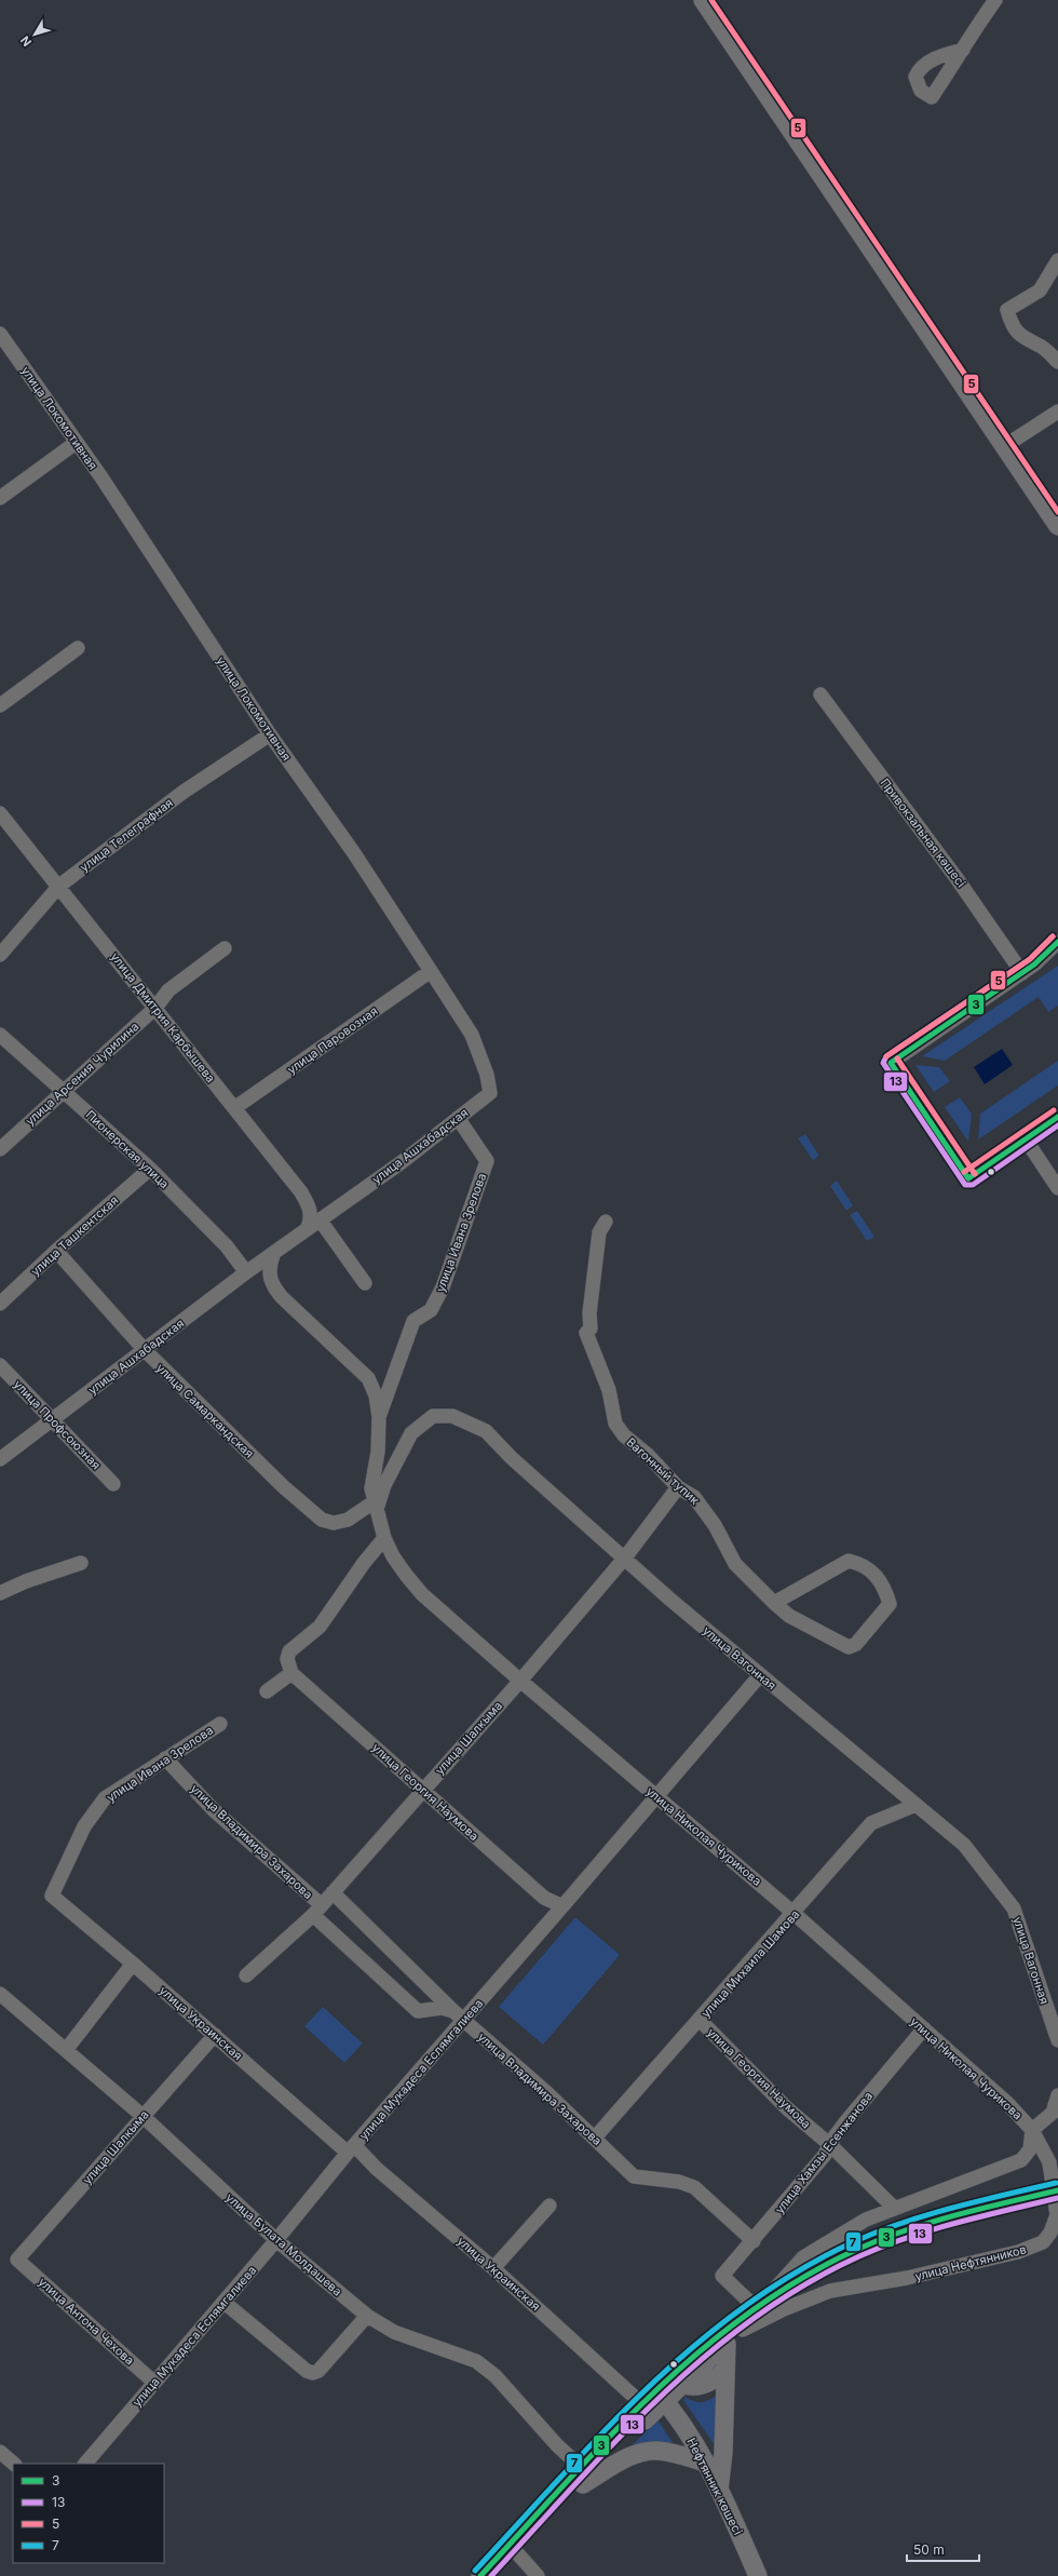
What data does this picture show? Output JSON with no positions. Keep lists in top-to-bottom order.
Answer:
{
  "streets": {
    "main road": ["Нефтянник көшесі"],
    "street": [
      "улица Локомотивная",
      "Привокзальная көшесі",
      "улица Телеграфная",
      "улица Дмитрия Карбышева",
      "улица Паровозная",
      "улица Арсения Чурилина",
      "улица Ашхабадская",
      "Пионерская улица",
      "улица Ивана Зрелова",
      "улица Ташкентская",
      "улица Самаркандская",
      "улица Профсоюзная",
      "Вагонный тупик",
      "улица Вагонная",
      "улица Шалкыма",
      "улица Георгия Наумова",
      "улица Николая Чурикова",
      "улица Владимира Захарова",
      "улица Михаила Шамова",
      "улица Украинская",
      "улица Мукадеса Еслямгалиева",
      "улица Хамзы Есенжанова",
      "улица Булата Молдашева",
      "улица Нефтянников",
      "улица Антона Чехова"
    ]
  },
  "crossings": [
    ["улица Локомотивная", "улица Телеграфная"],
    ["улица Локомотивная", "улица Паровозная"],
    ["улица Локомотивная", "улица Ашхабадская"],
    ["улица Телеграфная", "улица Дмитрия Карбышева"],
    ["улица Дмитрия Карбышева", "улица Паровозная"],
    ["улица Дмитрия Карбышева", "улица Арсения Чурилина"],
    ["улица Дмитрия Карбышева", "улица Ашхабадская"],
    ["улица Арсения Чурилина", "Пионерская улица"],
    ["улица Ашхабадская", "Пионерская улица"],
    ["улица Ашхабадская", "улица Ивана Зрелова"],
    ["улица Ашхабадская", "улица Самаркандская"],
    ["улица Ашхабадская", "улица Профсоюзная"],
    ["Пионерская улица", "улица Ташкентская"],
    ["улица Ивана Зрелова", "улица Самаркандская"],
    ["улица Ивана Зрелова", "улица Вагонная"],
    ["улица Ивана Зрелова", "улица Николая Чурикова"],
    ["улица Ивана Зрелова", "улица Владимира Захарова"],
    ["улица Ивана Зрелова", "улица Украинская"],
    ["улица Ташкентская", "улица Самаркандская"],
    ["улица Самаркандская", "улица Вагонная"],
    ["Вагонный тупик", "улица Шалкыма"],
    ["улица Вагонная", "улица Шалкыма"],
    ["улица Вагонная", "улица Михаила Шамова"],
    ["улица Вагонная", "улица Мукадеса Еслямгалиева"],
    ["улица Шалкыма", "улица Георгия Наумова"],
    ["улица Шалкыма", "улица Николая Чурикова"],
    ["улица Шалкыма", "улица Владимира Захарова"],
    ["улица Шалкыма", "улица Украинская"],
    ["улица Шалкыма", "улица Булата Молдашева"],
    ["улица Шалкыма", "улица Антона Чехова"],
    ["улица Георгия Наумова", "улица Михаила Шамова"],
    ["улица Георгия Наумова", "улица Мукадеса Еслямгалиева"],
    ["улица Георгия Наумова", "улица Хамзы Есенжанова"],
    ["улица Николая Чурикова", "улица Михаила Шамова"],
    ["улица Николая Чурикова", "улица Мукадеса Еслямгалиева"],
    ["улица Николая Чурикова", "улица Хамзы Есенжанова"],
    ["улица Николая Чурикова", "улица Нефтянников"],
    ["улица Владимира Захарова", "улица Михаила Шамова"],
    ["улица Владимира Захарова", "улица Мукадеса Еслямгалиева"],
    ["улица Владимира Захарова", "улица Хамзы Есенжанова"],
    ["улица Украинская", "улица Мукадеса Еслямгалиева"],
    ["улица Мукадеса Еслямгалиева", "улица Булата Молдашева"],
    ["улица Мукадеса Еслямгалиева", "улица Антона Чехова"]
  ],
  "lines": [
    "transit line 5",
    "transit line 13",
    "transit line 3",
    "transit line 7"
  ],
  "legend": [
    "3",
    "13",
    "5",
    "7"
  ],
  "scale_bar": "50 m",
  "north": "bottom left"
}
